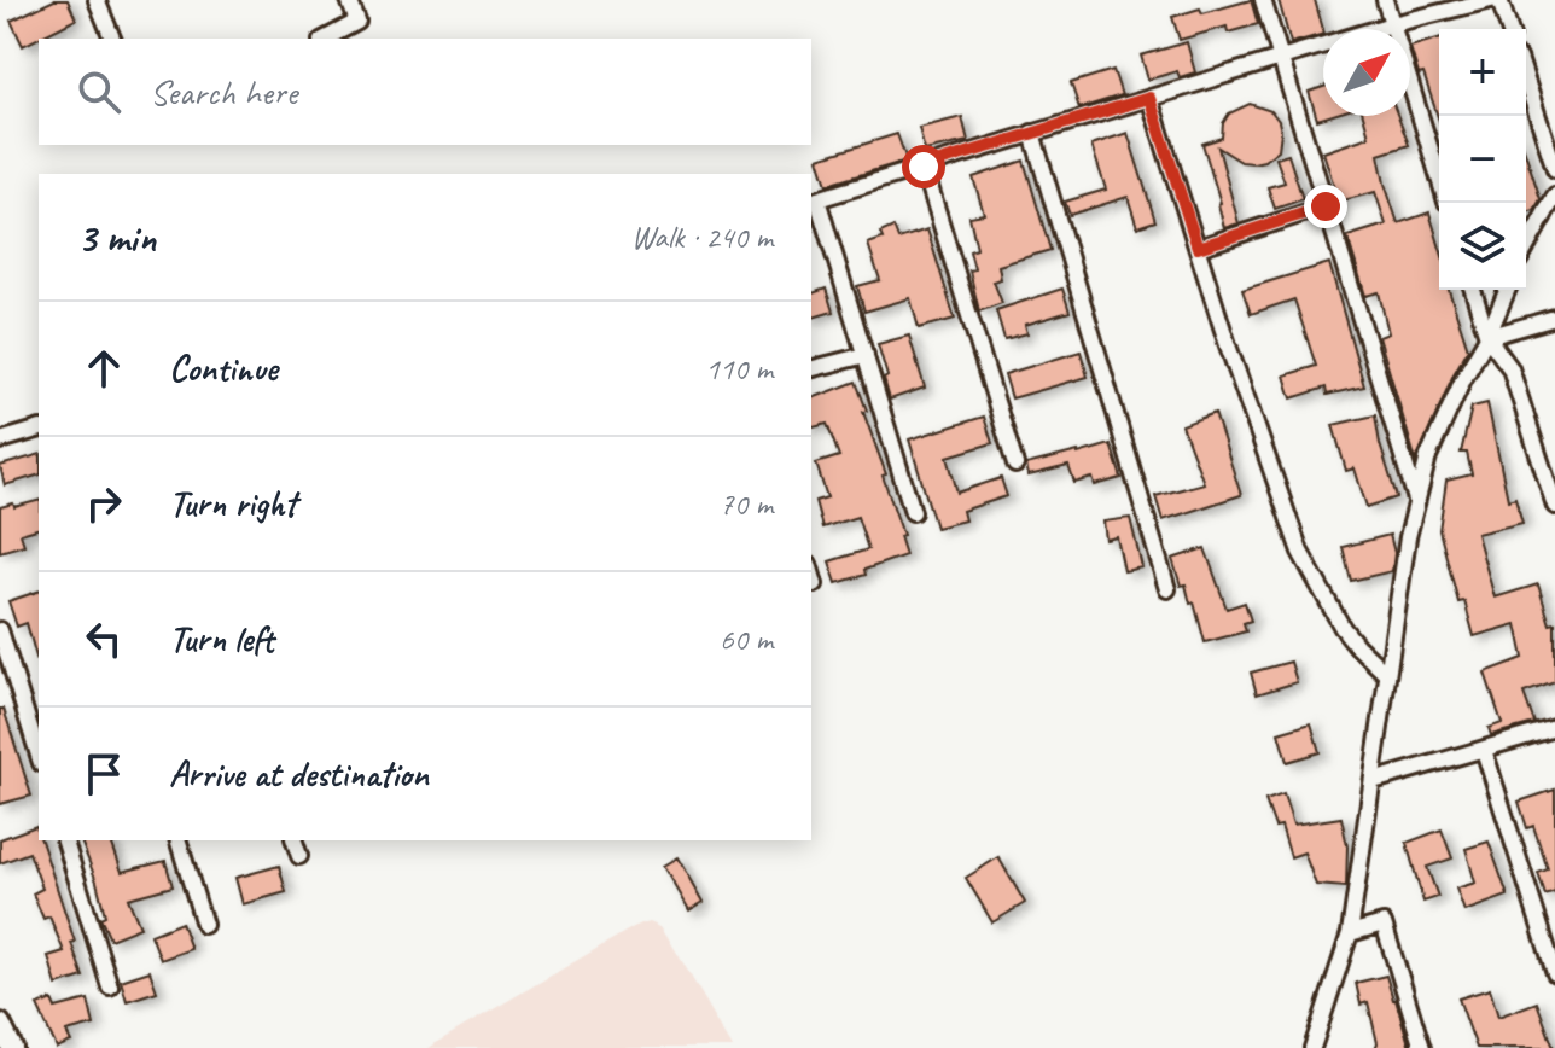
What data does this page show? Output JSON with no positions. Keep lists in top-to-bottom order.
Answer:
{
  "north": "top right",
  "page": {
    "map_buttons": ["+", "−"],
    "search": "Search here",
    "heading": ["3 min", "Walk · 240 m"],
    "list": [
      ["Continue", "110 m"],
      ["Turn right", "70 m"],
      ["Turn left", "60 m"],
      "Arrive at destination"
    ]
  }
}
